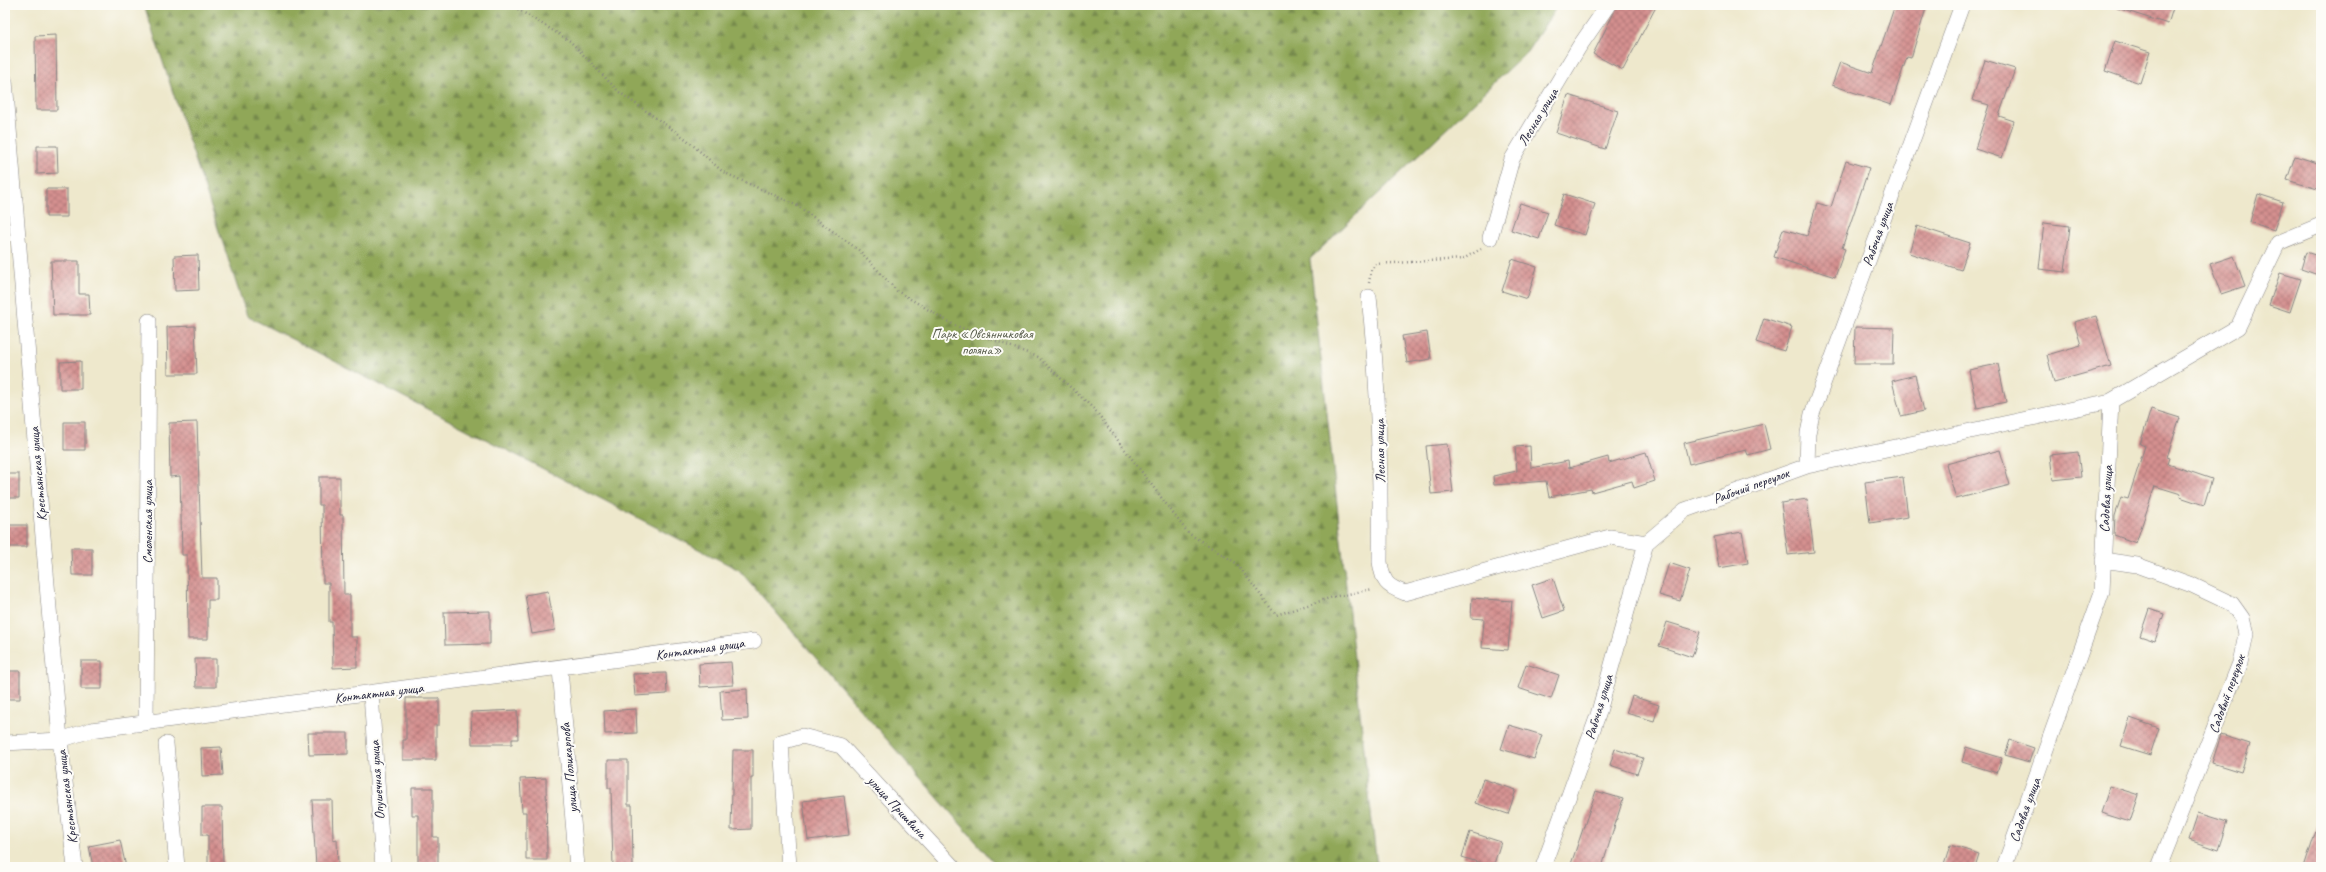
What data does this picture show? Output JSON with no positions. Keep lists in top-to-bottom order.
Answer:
{
  "streets": {
    "street": [
      "Лесная улица",
      "Рабочая улица",
      "Крестьянская улица",
      "Рабочий переулок",
      "Садовая улица",
      "Смоленская улица",
      "Контактная улица",
      "Садовый переулок",
      "улица Поликарпова",
      "Опушечная улица",
      "улица Пришвина"
    ]
  },
  "crossings": [
    ["Рабочая улица", "Рабочий переулок"],
    ["Крестьянская улица", "Контактная улица"],
    ["Рабочий переулок", "Садовая улица"],
    ["Садовая улица", "Садовый переулок"],
    ["Смоленская улица", "Контактная улица"],
    ["Контактная улица", "улица Поликарпова"],
    ["Контактная улица", "Опушечная улица"]
  ],
  "parks": ["Парк «Овсянниковая поляна»"]
}
